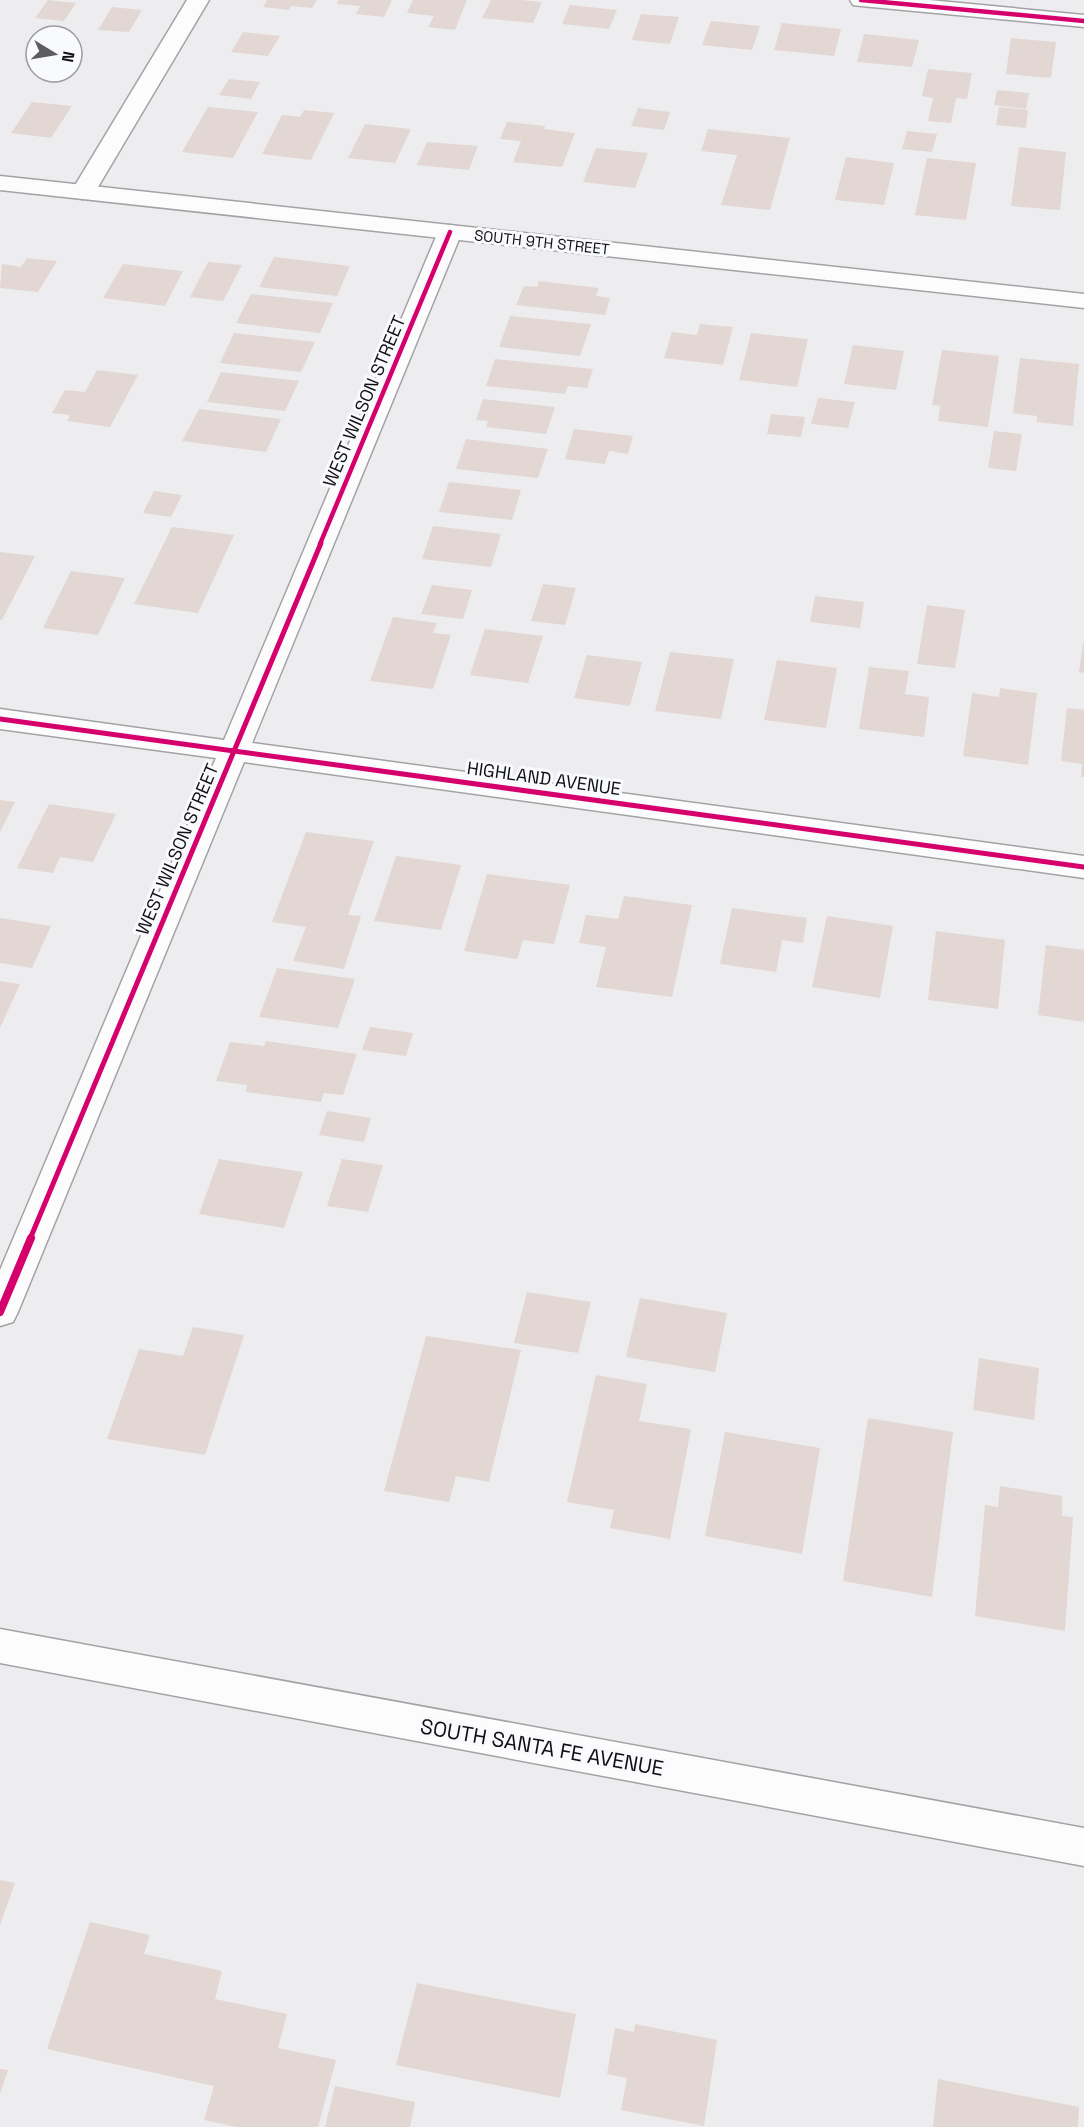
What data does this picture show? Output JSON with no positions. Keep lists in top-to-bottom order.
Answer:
{
  "streets": {
    "street": [
      "SOUTH 9TH STREET",
      "WEST WILSON STREET",
      "HIGHLAND AVENUE",
      "SOUTH SANTA FE AVENUE"
    ]
  },
  "crossings": [
    ["SOUTH 9TH STREET", "WEST WILSON STREET"],
    ["WEST WILSON STREET", "HIGHLAND AVENUE"]
  ],
  "north": "right"
}
